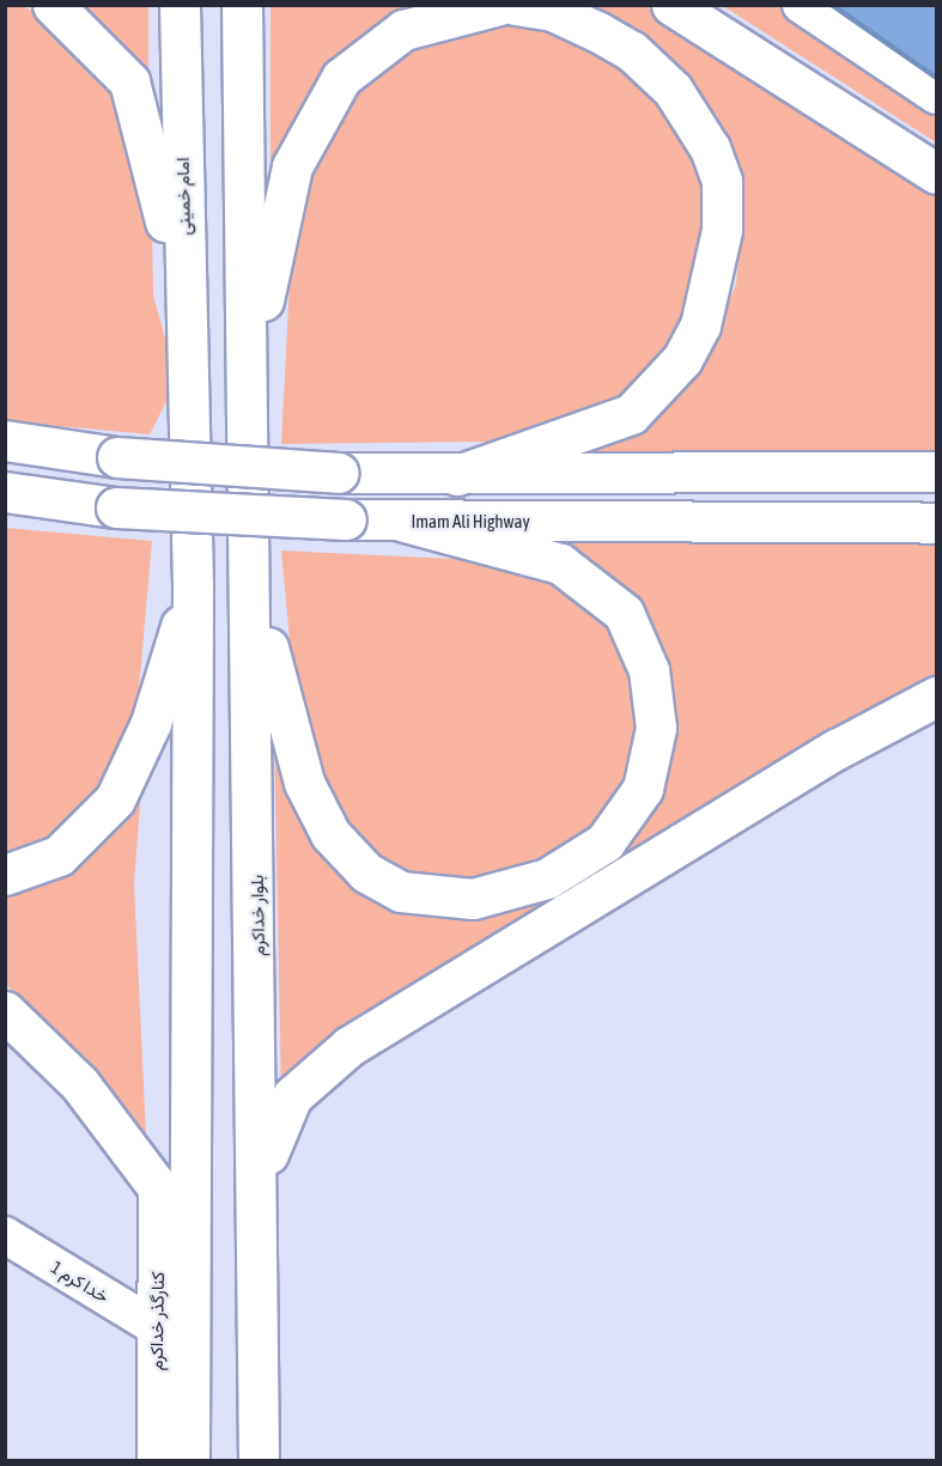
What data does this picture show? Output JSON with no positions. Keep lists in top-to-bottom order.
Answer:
{
  "streets": {
    "highway": ["امام خمینی", "Imam Ali Highway", "بلوار خداکرم"],
    "street": ["خدا کرم 1", "کنارگذر خداکرم"]
  },
  "crossings": [
    ["خدا کرم 1", "کنارگذر خداکرم"]
  ]
}
